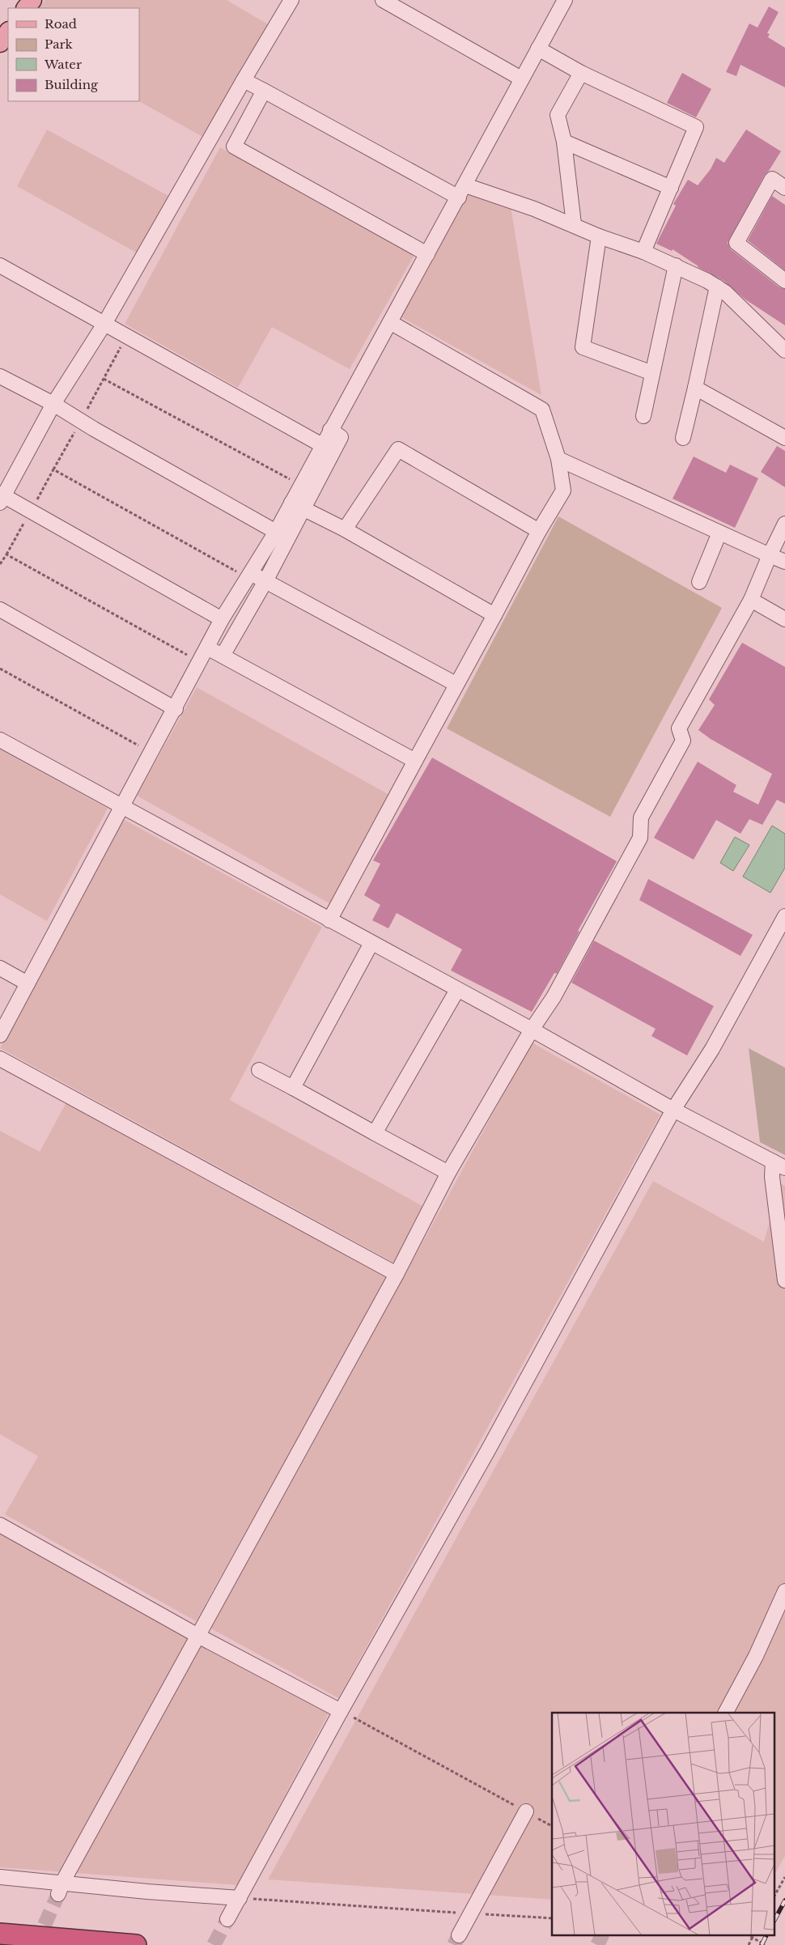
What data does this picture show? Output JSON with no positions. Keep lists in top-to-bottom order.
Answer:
{
  "legend": [
    "Road",
    "Park",
    "Water",
    "Building"
  ]
}
